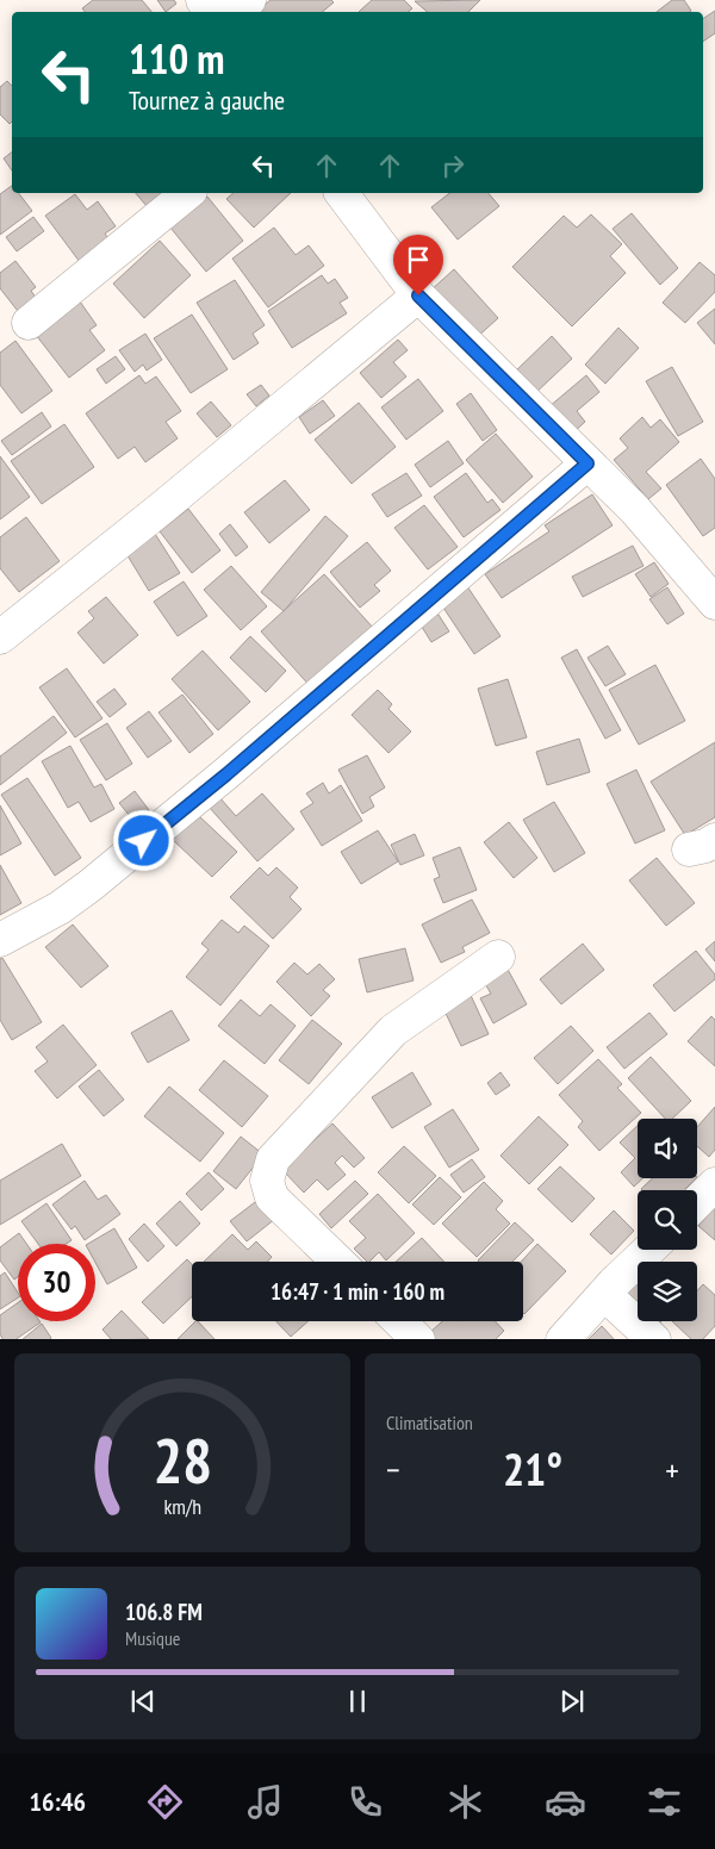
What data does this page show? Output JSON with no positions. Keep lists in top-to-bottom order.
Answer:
{
  "page": {
    "turn": ["110 m", "Tournez à gauche"],
    "limit": "30",
    "trip": "16:47 · 1 min · 160 m",
    "tile": "Climatisation",
    "heat": ["−", "21°", "+"],
    "song": ["106.8 FM", "Musique"],
    "tabs": "16:46",
    "gauge": ["28", "km/h"]
  }
}
